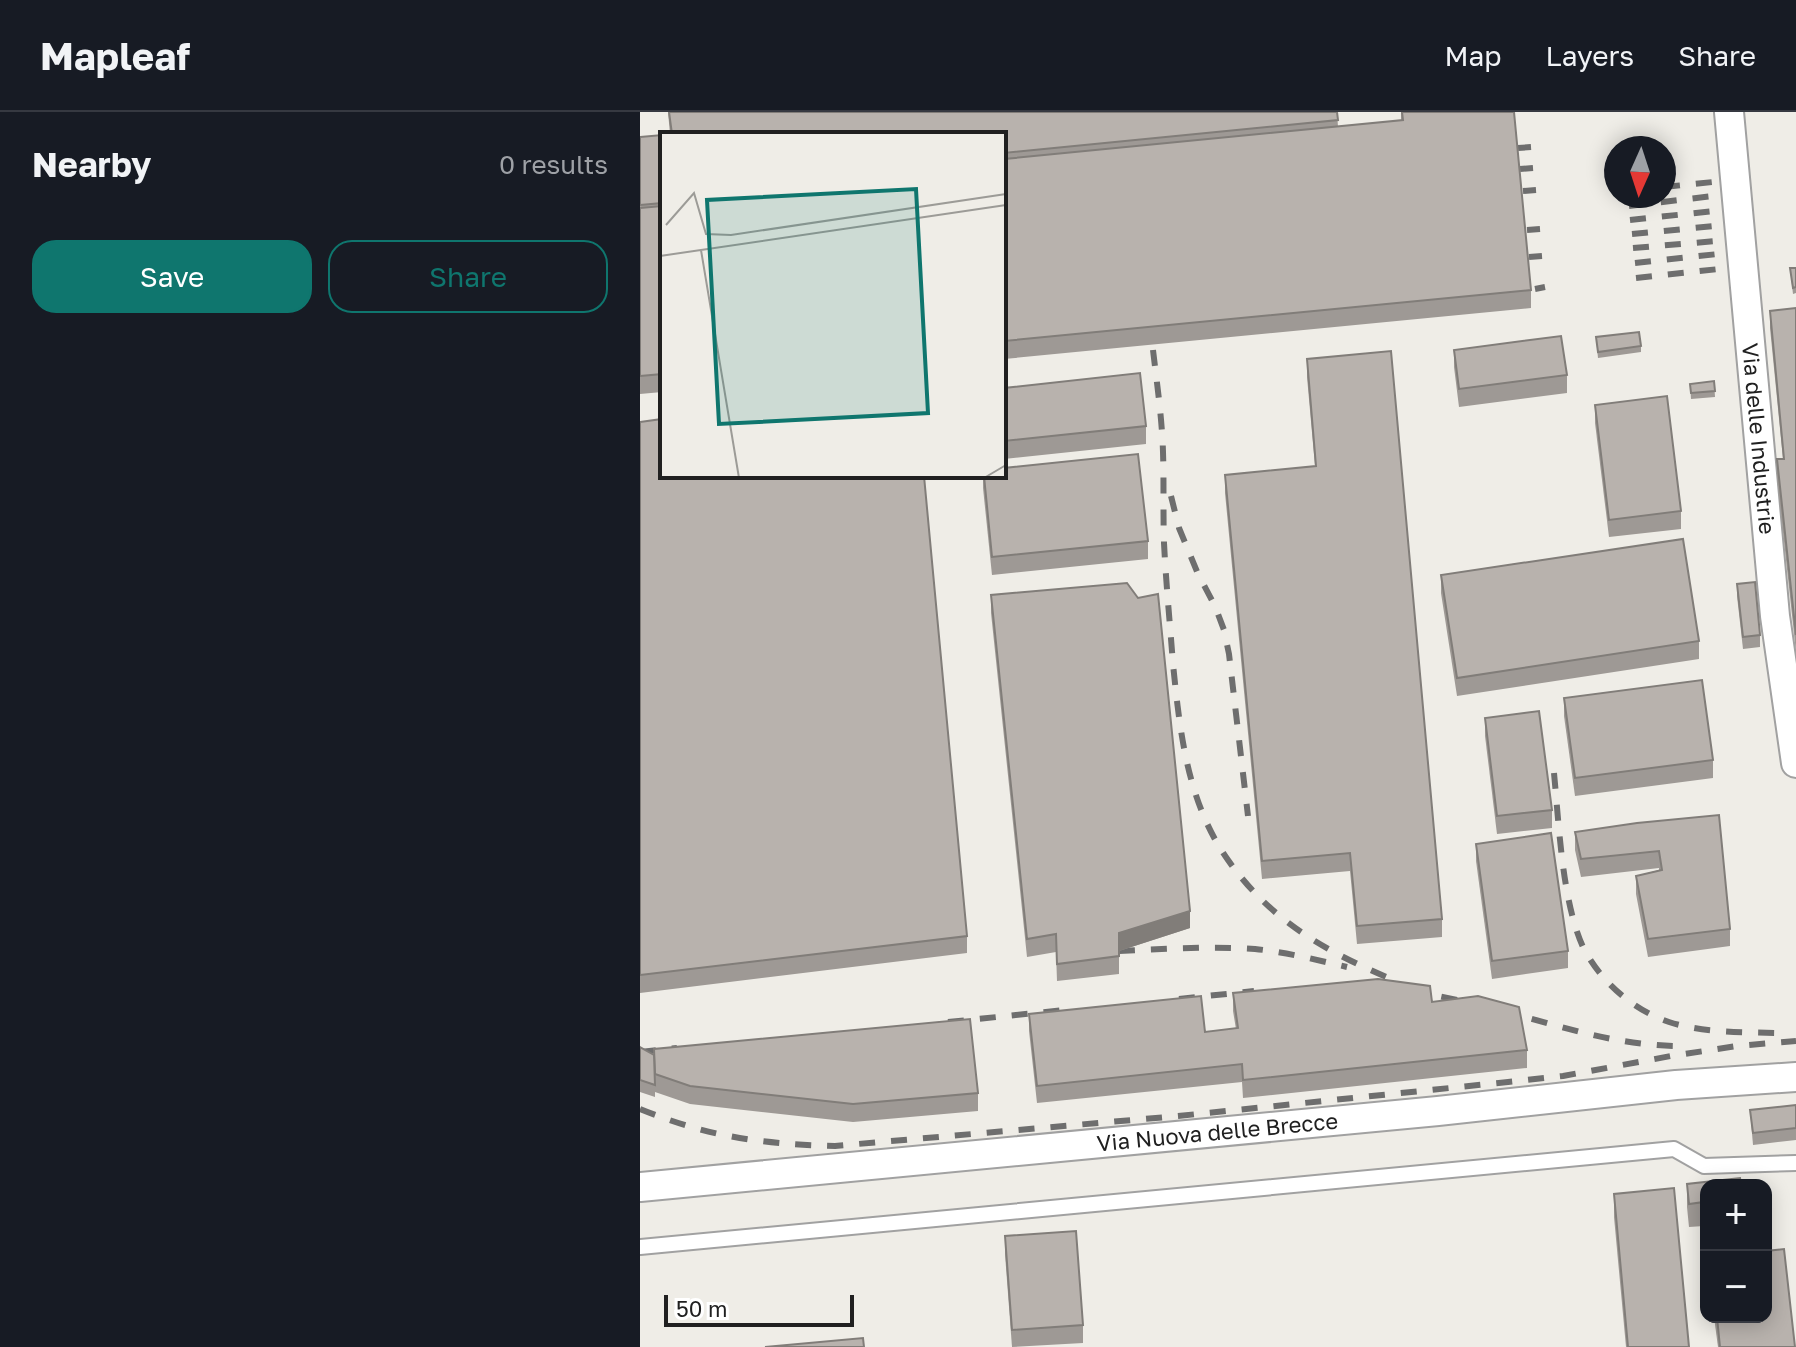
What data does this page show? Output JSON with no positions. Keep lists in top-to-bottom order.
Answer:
{
  "streets": {
    "street": ["Via delle Industrie", "Via Nuova delle Brecce"]
  },
  "scale_bar": "50 m",
  "north": "bottom",
  "page": {
    "header": "Mapleaf",
    "nav": ["Map", "Layers", "Share"],
    "heading": ["Nearby", "0 results"],
    "buttons": ["Save", "Share"],
    "map_buttons": ["+", "−"],
    "scale": "50 m"
  }
}
